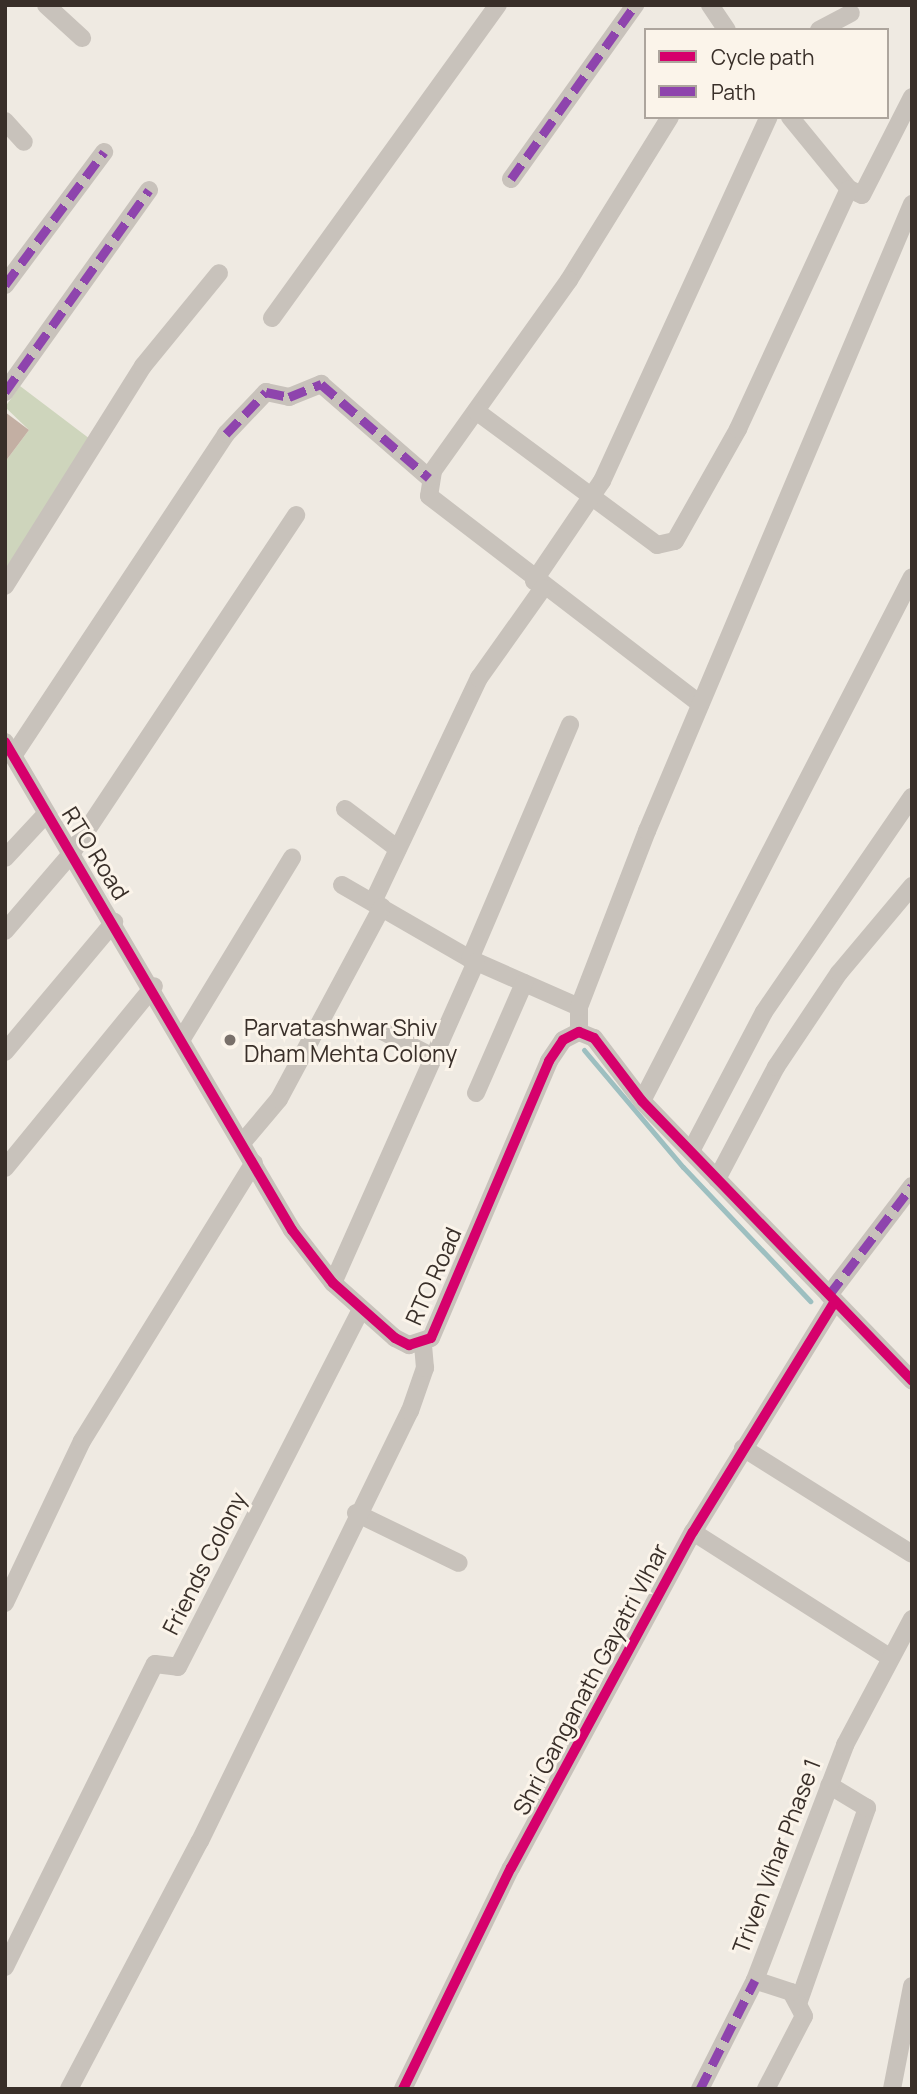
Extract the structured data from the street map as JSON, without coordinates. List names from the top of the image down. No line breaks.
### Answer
{"streets":{"street":["RTO Road","Friends Colony","Shri Ganganath Gayatri VIhar","Triven Vihar Phase 1"]},"crossings":[["RTO Road","Friends Colony"]],"places":["Parvatashwar Shiv Dham Mehta Colony"],"legend":["Cycle path","Path"]}
